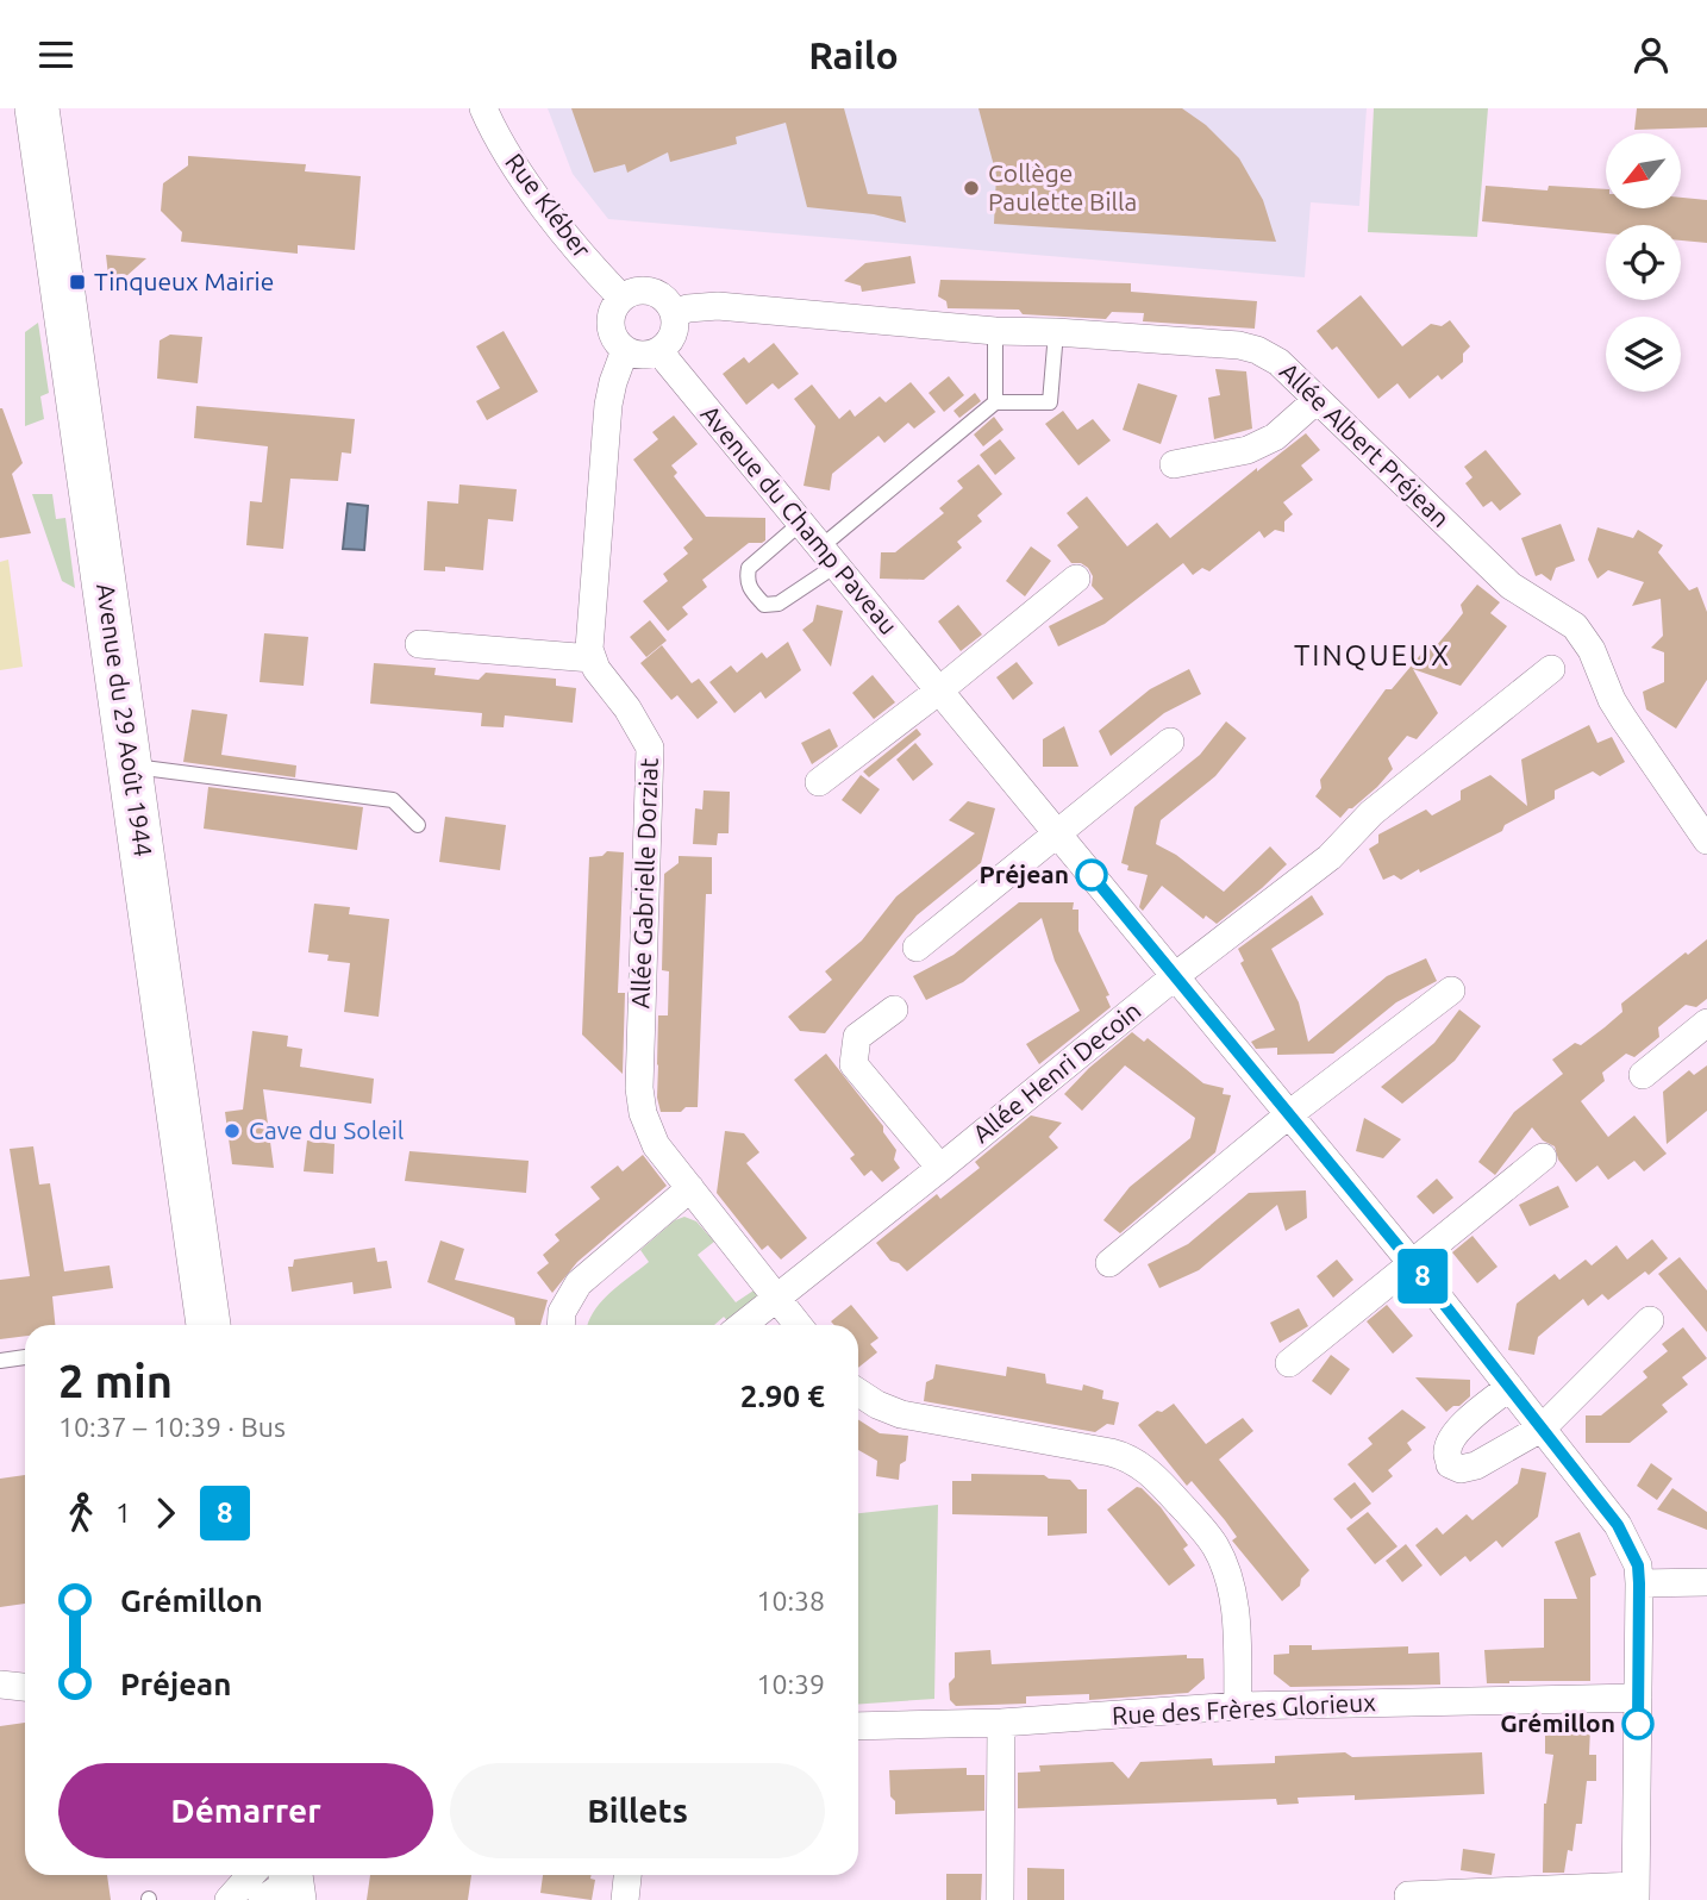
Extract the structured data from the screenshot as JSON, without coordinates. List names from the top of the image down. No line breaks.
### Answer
{"streets":{"main road":["Avenue du 29 Août 1944"],"street":["Rue Kléber","Allée Albert Préjean","Avenue du Champ Paveau","Allée Gabrielle Dorziat","Allée Henri Decoin","Rue des Frères Glorieux"]},"crossings":[["Rue Kléber","Allée Albert Préjean"],["Rue Kléber","Avenue du Champ Paveau"],["Allée Albert Préjean","Avenue du Champ Paveau"],["Avenue du Champ Paveau","Allée Henri Decoin"],["Avenue du Champ Paveau","Rue des Frères Glorieux"],["Allée Gabrielle Dorziat","Allée Henri Decoin"]],"districts":["TINQUEUX"],"places":{"other":["Collège Paulette Billa","Préjean","Cave du Soleil","Grémillon"],"transit":["Tinqueux Mairie"]},"lines":["bus line 8"],"north":"bottom left","page":{"header":"Railo","on_map":"8","heading":["2 min","10:37 – 10:39 · Bus","2.90 €"],"legs":["1","8"],"list":[{"name":"Grémillon","value":"10:38"},{"name":"Préjean","value":"10:39"}],"buttons":["Démarrer","Billets"]}}
